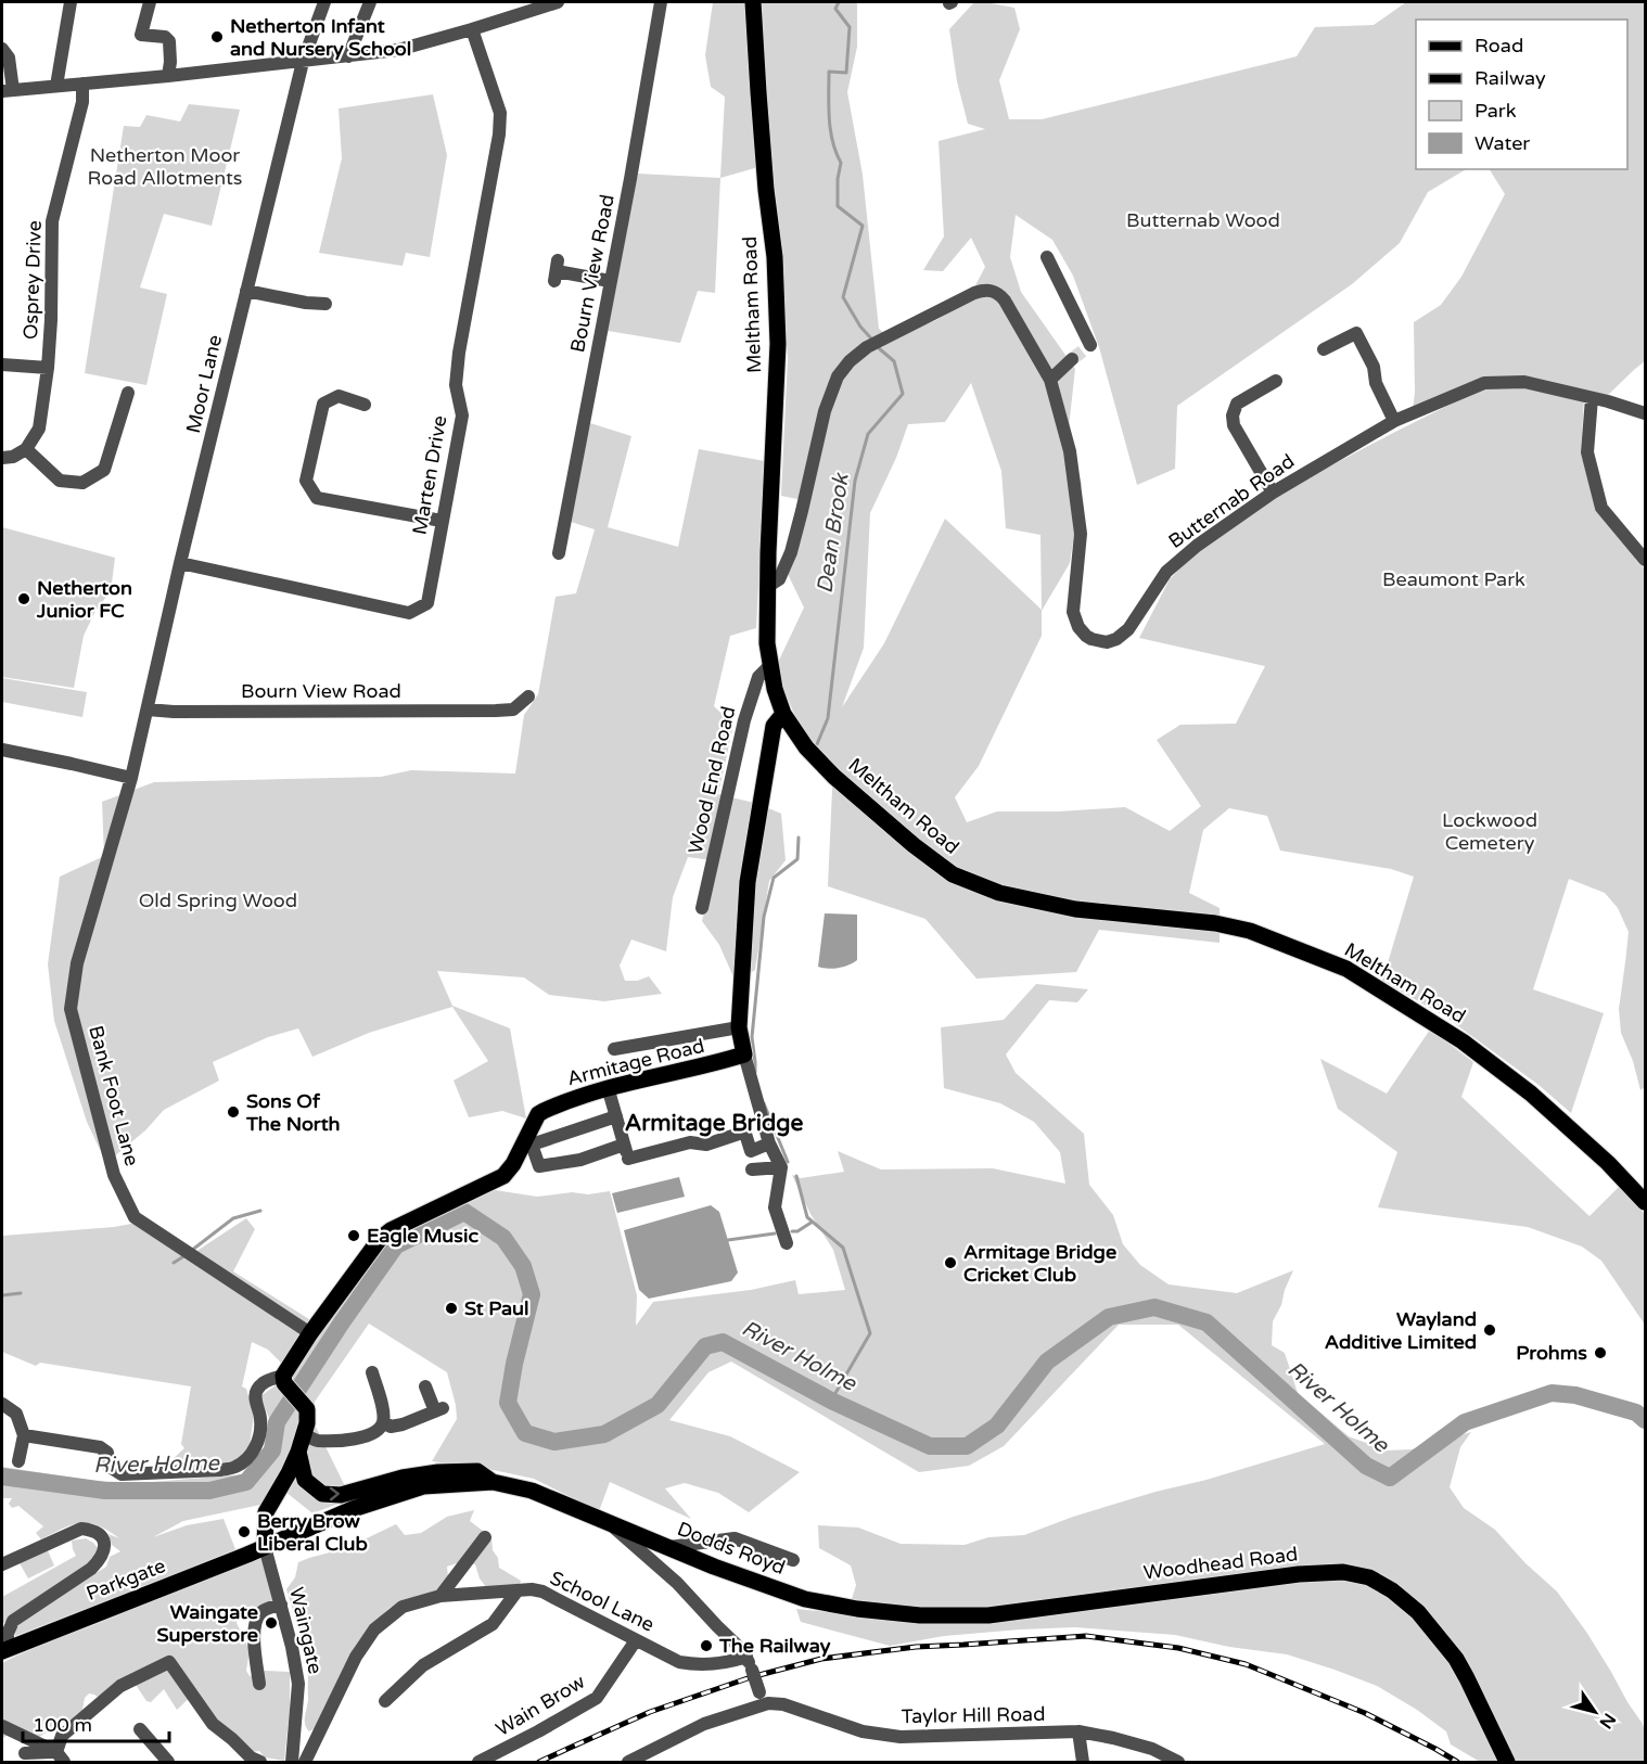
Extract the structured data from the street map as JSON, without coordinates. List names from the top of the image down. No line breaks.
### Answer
{"streets":{"main road":["Meltham Road","Armitage Road","Dodds Royd","Woodhead Road","Parkgate"],"street":["Bourn View Road","Osprey Drive","Moor Lane","Marten Drive","Butternab Road","Wood End Road","Bank Foot Lane","School Lane","Waingate","Wain Brow","Taylor Hill Road"]},"crossings":[["Bourn View Road","Moor Lane"],["Meltham Road","Butternab Road"],["Meltham Road","Wood End Road"],["Moor Lane","Marten Drive"],["Moor Lane","Bank Foot Lane"],["Armitage Road","Bank Foot Lane"],["Dodds Royd","Woodhead Road"],["Parkgate","Waingate"],["School Lane","Wain Brow"]],"districts":["Armitage Bridge"],"water":["Dean Brook","River Holme"],"parks":["Netherton Moor Road Allotments","Butternab Wood","Beaumont Park","Lockwood Cemetery","Old Spring Wood"],"places":["Netherton Infant and Nursery School","Netherton Junior FC","Sons Of The North","Eagle Music","Armitage Bridge Cricket Club","St Paul","Wayland Additive Limited","Prohms","Berry Brow Liberal Club","Waingate Superstore","The Railway"],"legend":["Road","Railway","Park","Water"],"scale_bar":"100 m","north":"bottom right"}
